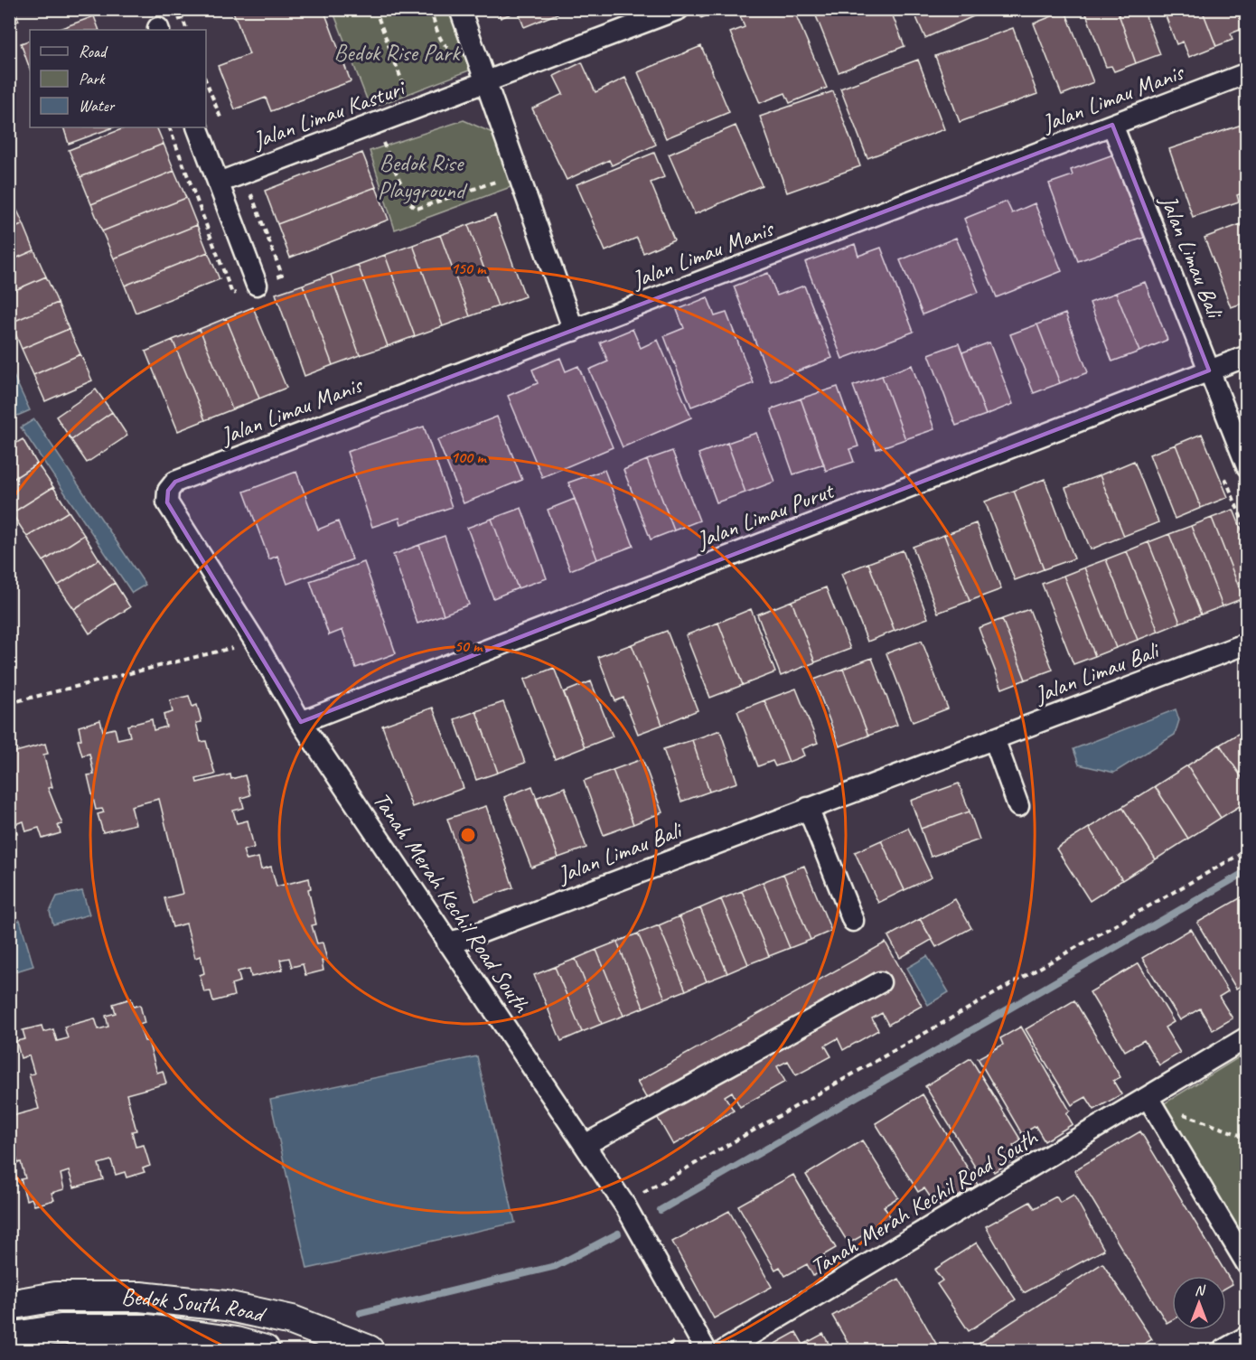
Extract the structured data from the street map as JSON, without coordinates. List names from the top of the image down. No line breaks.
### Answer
{"streets":{"main road":["Bedok South Road"],"street":["Jalan Limau Manis","Jalan Limau Kasturi","Jalan Limau Bali","Jalan Limau Purut","Tanah Merah Kechil Road South"]},"crossings":[["Jalan Limau Manis","Jalan Limau Bali"],["Jalan Limau Manis","Tanah Merah Kechil Road South"],["Jalan Limau Bali","Jalan Limau Purut"],["Jalan Limau Bali","Tanah Merah Kechil Road South"],["Jalan Limau Purut","Tanah Merah Kechil Road South"]],"parks":["Bedok Rise Park","Bedok Rise Playground"],"legend":["Road","Park","Water"],"north":"top","rings":["150 m","100 m","50 m"]}
